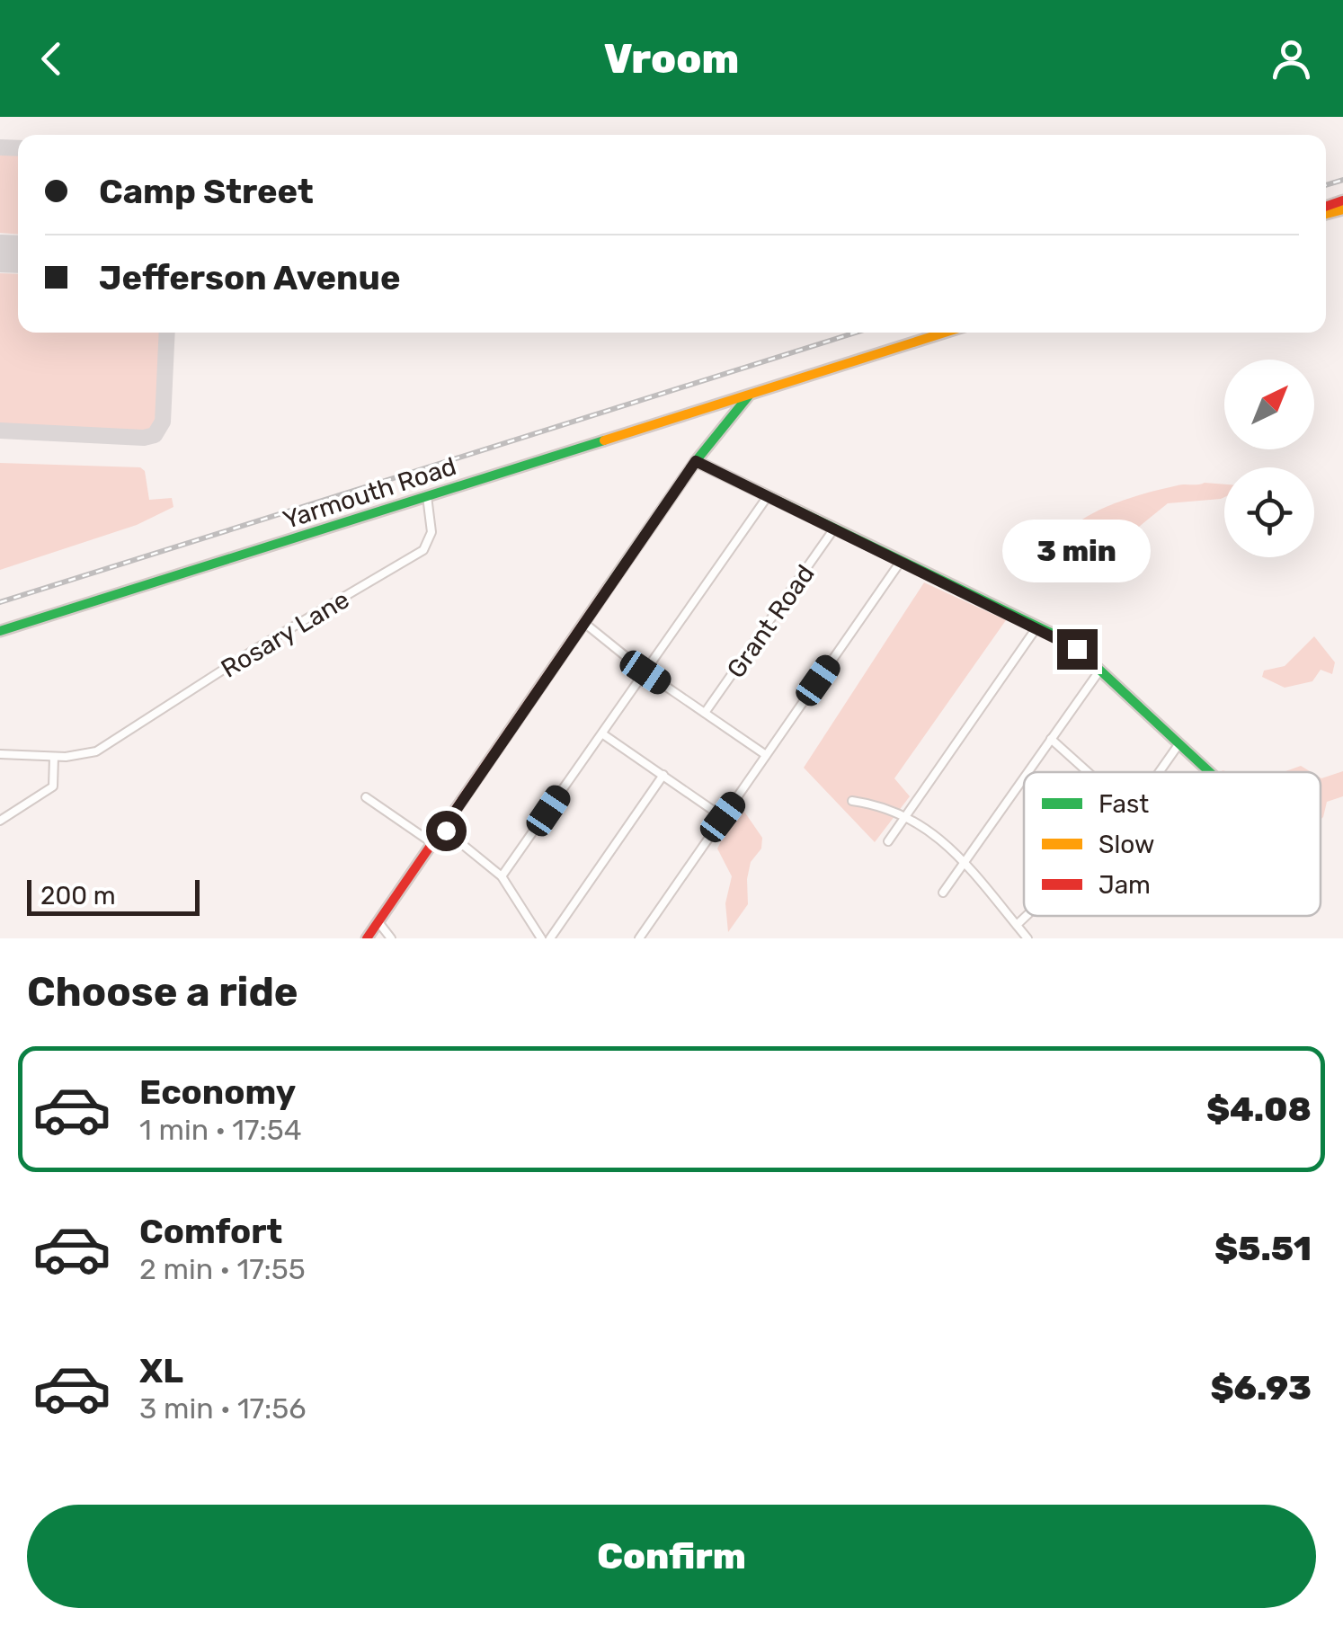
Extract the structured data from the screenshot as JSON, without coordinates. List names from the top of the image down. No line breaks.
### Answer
{"streets":{"main road":["Yarmouth Road"],"street":["Grant Road","Rosary Lane"]},"crossings":[["Yarmouth Road","Rosary Lane"]],"legend":["Fast","Slow","Jam"],"scale_bar":"200 m","north":"top right","page":{"header":"Vroom","banner":["Camp Street","Jefferson Avenue"],"bubble":"3 min","scale":"200 m","heading":"Choose a ride","list":[{"name":"Economy","note":"1 min · 17:54","value":"$4.08"},{"name":"Comfort","note":"2 min · 17:55","value":"$5.51"},{"name":"XL","note":"3 min · 17:56","value":"$6.93"}],"buttons":"Confirm"}}
